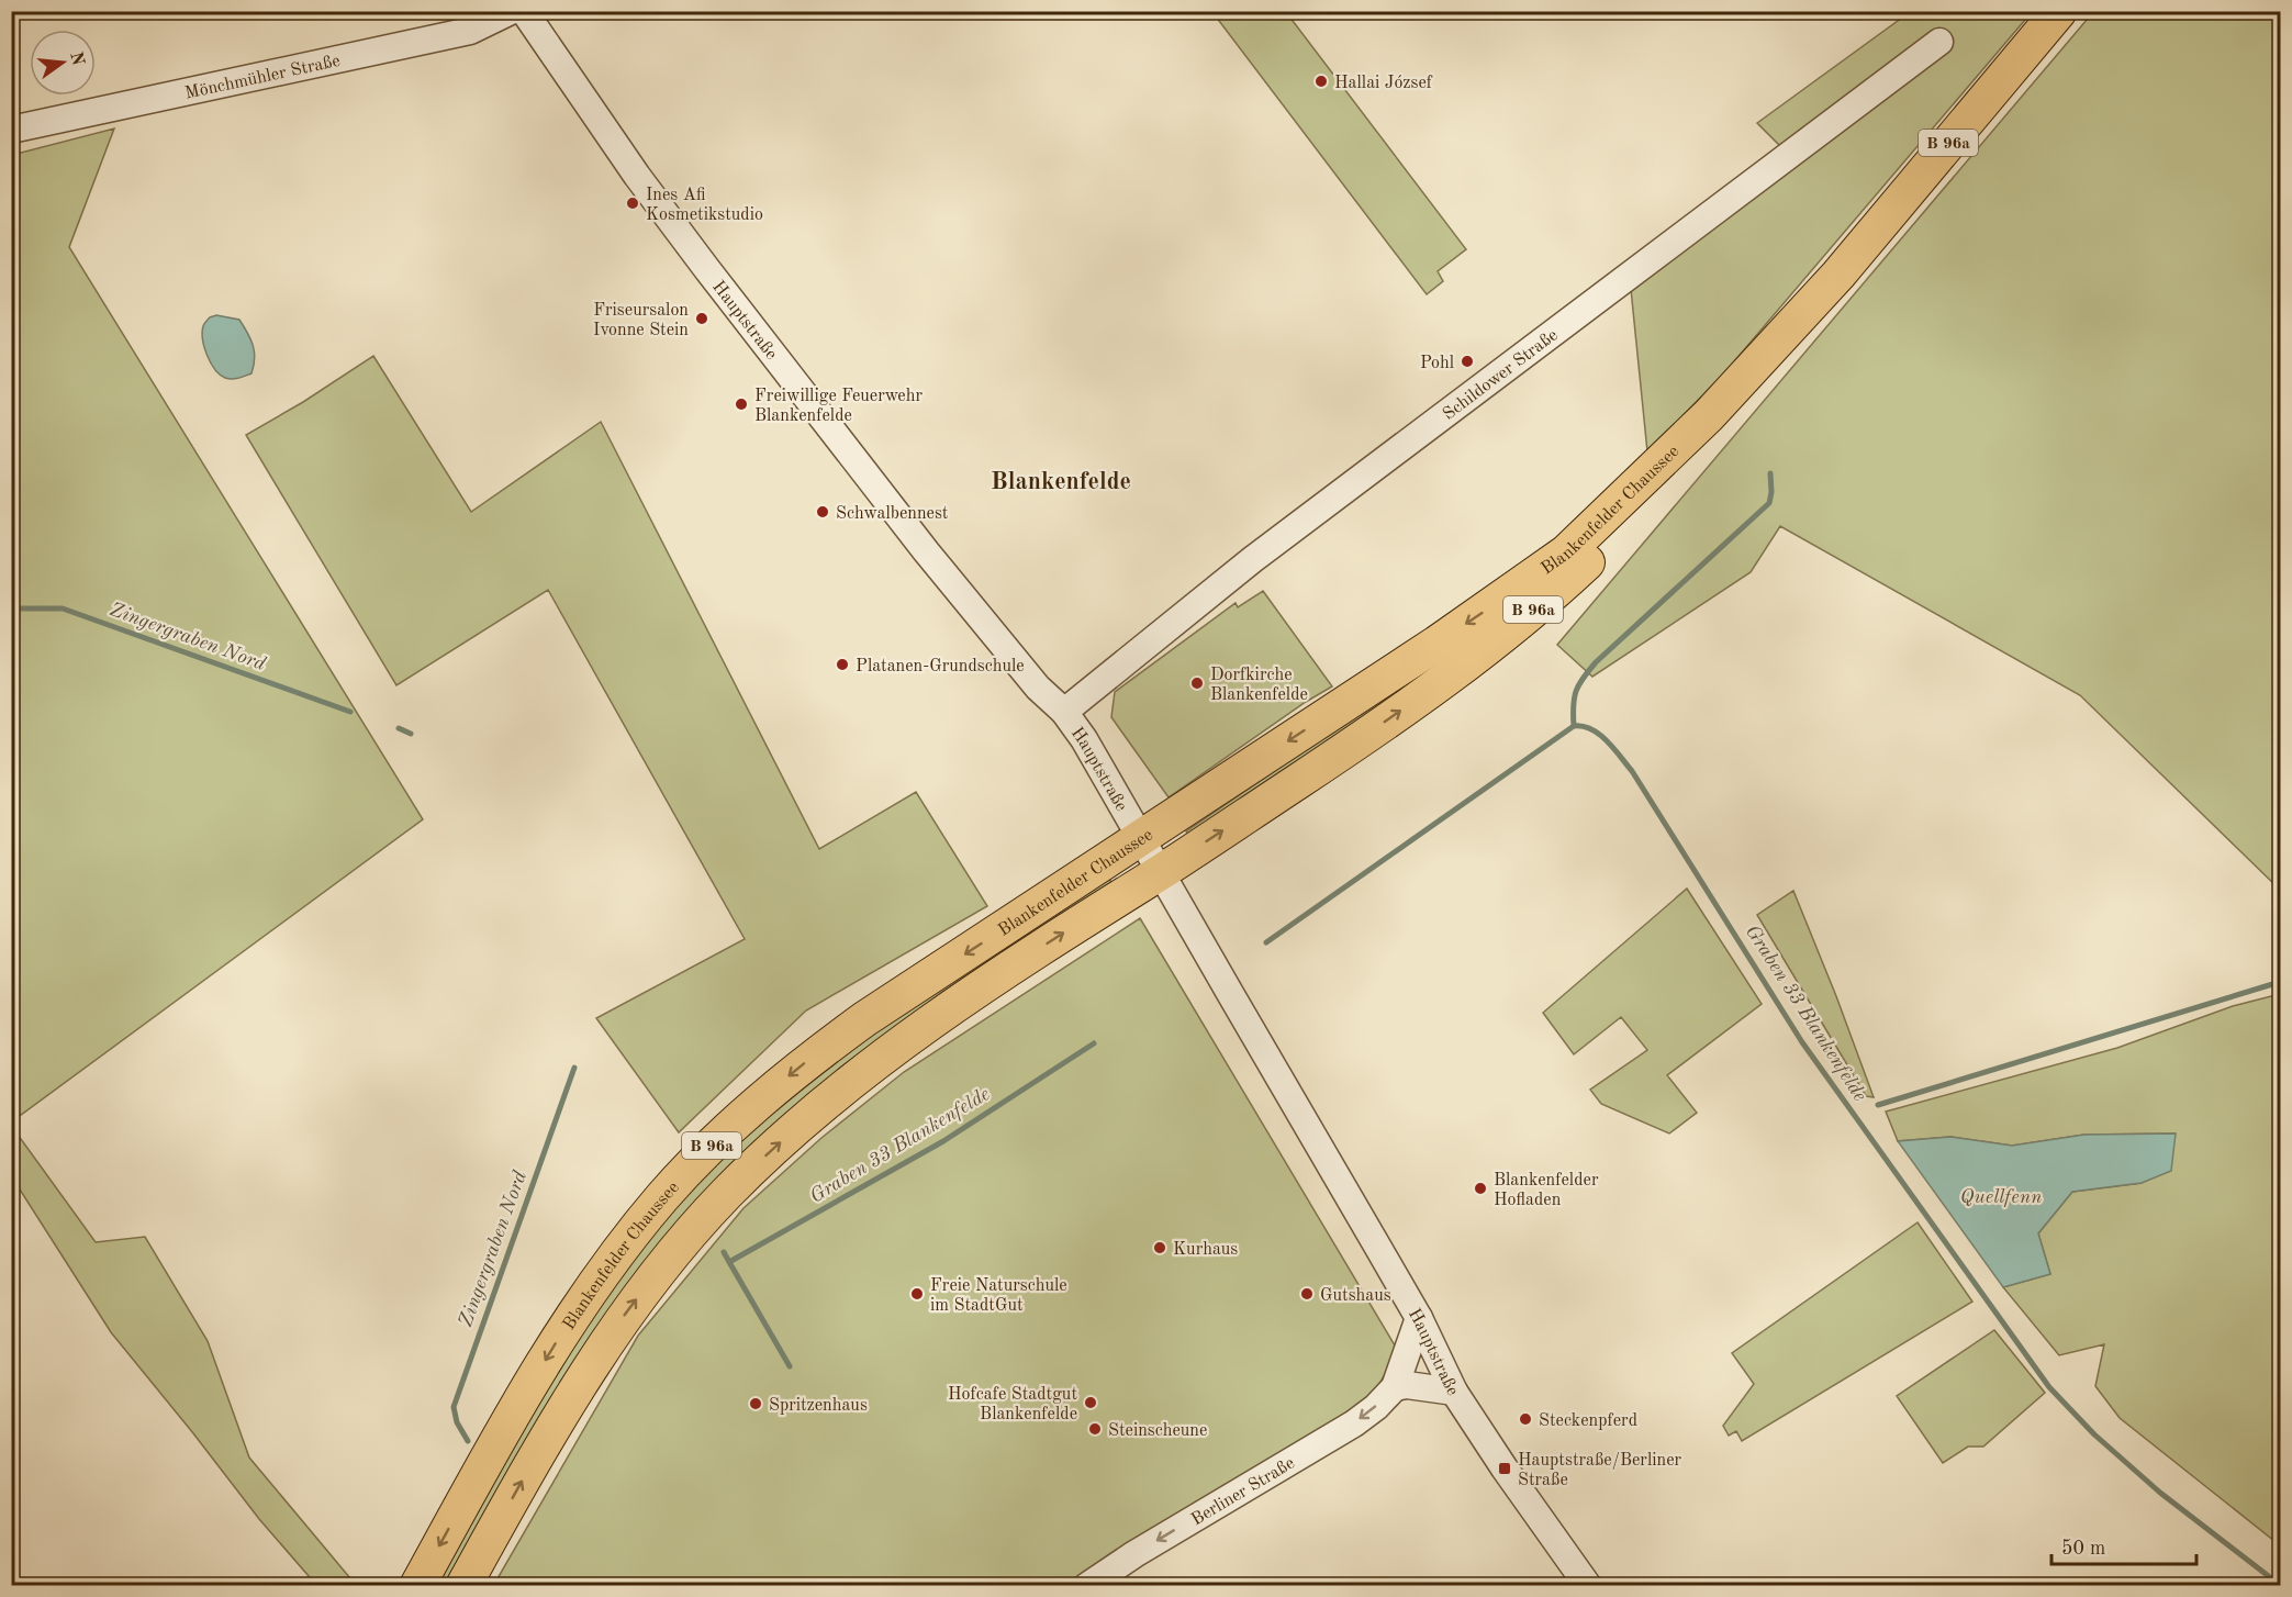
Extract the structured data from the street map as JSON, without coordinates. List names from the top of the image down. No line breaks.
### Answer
{"streets":{"main road":["B 96a","Blankenfelder Chaussee"],"street":["Mönchmühler Straße","Hauptstraße","Schildower Straße","Berliner Straße"]},"crossings":[["Hauptstraße","Schildower Straße"],["Hauptstraße","Blankenfelder Chaussee"],["Hauptstraße","Berliner Straße"]],"one_way":["Berliner Straße"],"districts":["Blankenfelde"],"water":["Zingergraben Nord","Graben 33 Blankenfelde","Quellfenn"],"places":{"other":["Hallai József","Ines Afi Kosmetikstudio","Friseursalon Ivonne Stein","Pohl","Freiwillige Feuerwehr Blankenfelde","Schwalbennest","Platanen-Grundschule","Dorfkirche Blankenfelde","Blankenfelder Hofladen","Kurhaus","Freie Naturschule im StadtGut","Gutshaus","Hofcafe Stadtgut Blankenfelde","Spritzenhaus","Steckenpferd","Steinscheune"],"transit":["Hauptstraße/Berliner Straße"]},"scale_bar":"50 m","north":"right"}
